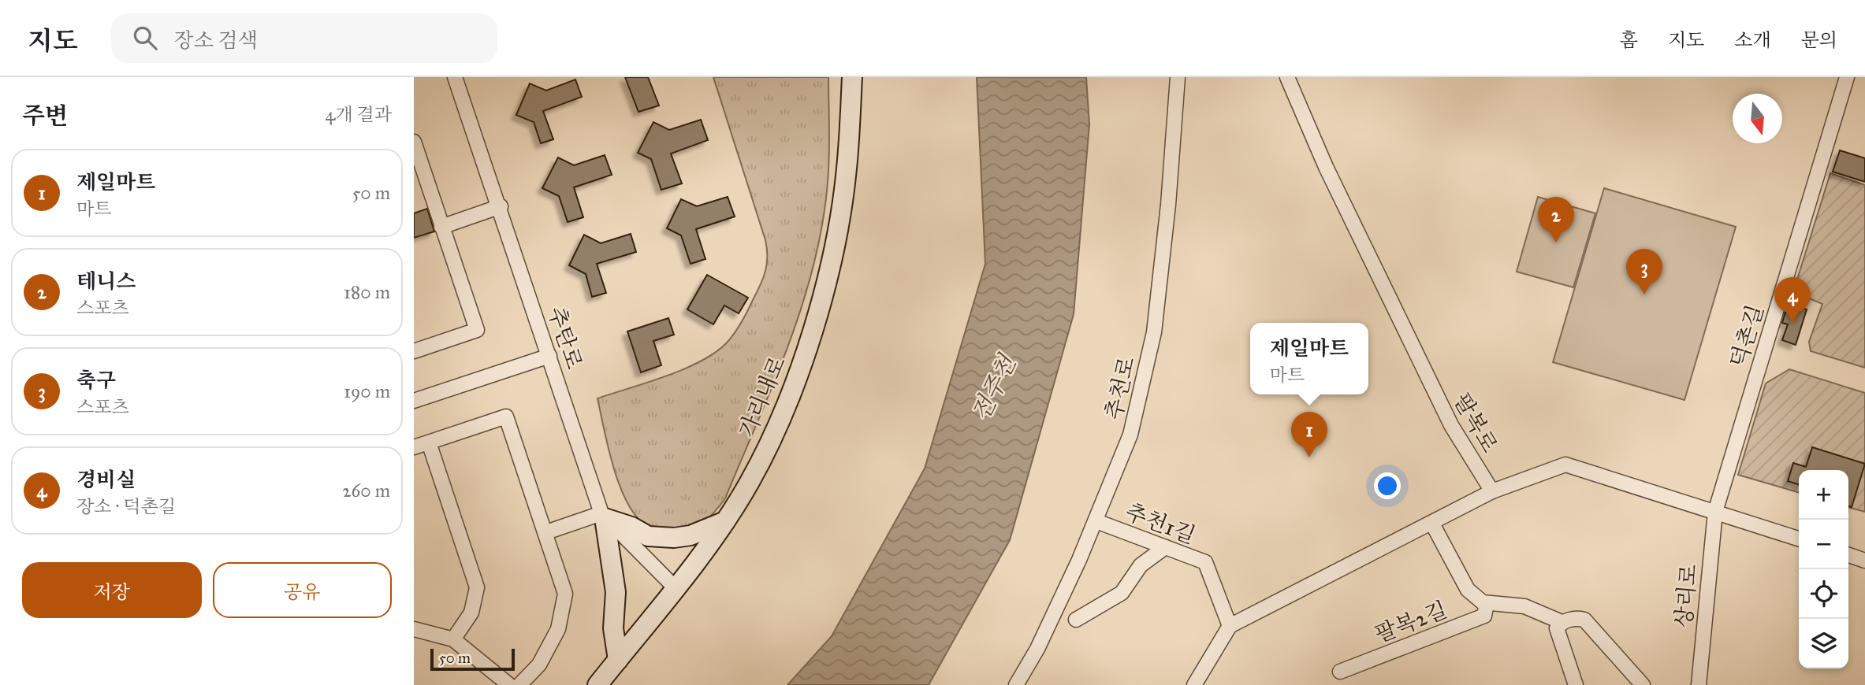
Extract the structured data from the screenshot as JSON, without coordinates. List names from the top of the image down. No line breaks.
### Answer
{"streets":{"street":["덕촌길","추탄로","추천로","가리내로","팔복로","추천1길","상리로","팔복2길"]},"crossings":[["덕촌길","상리로"],["추탄로","가리내로"],["추천로","추천1길"]],"water":["전주천"],"scale_bar":"50 m","north":"bottom","page":{"header":"지도","search":"장소 검색","nav":["홈","지도","소개","문의"],"heading":["주변","4개 결과"],"list":[{"mark":"1","name":"제일마트","note":"마트","value":"50 m"},{"mark":"2","name":"테니스","note":"스포츠","value":"180 m"},{"mark":"3","name":"축구","note":"스포츠","value":"190 m"},{"mark":"4","name":"경비실","note":"장소 · 덕촌길","value":"260 m"}],"pins":["2","3","4","1"],"popup":["제일마트","마트"],"map_buttons":["+","−"],"buttons":["저장","공유"],"scale":"50 m"}}
